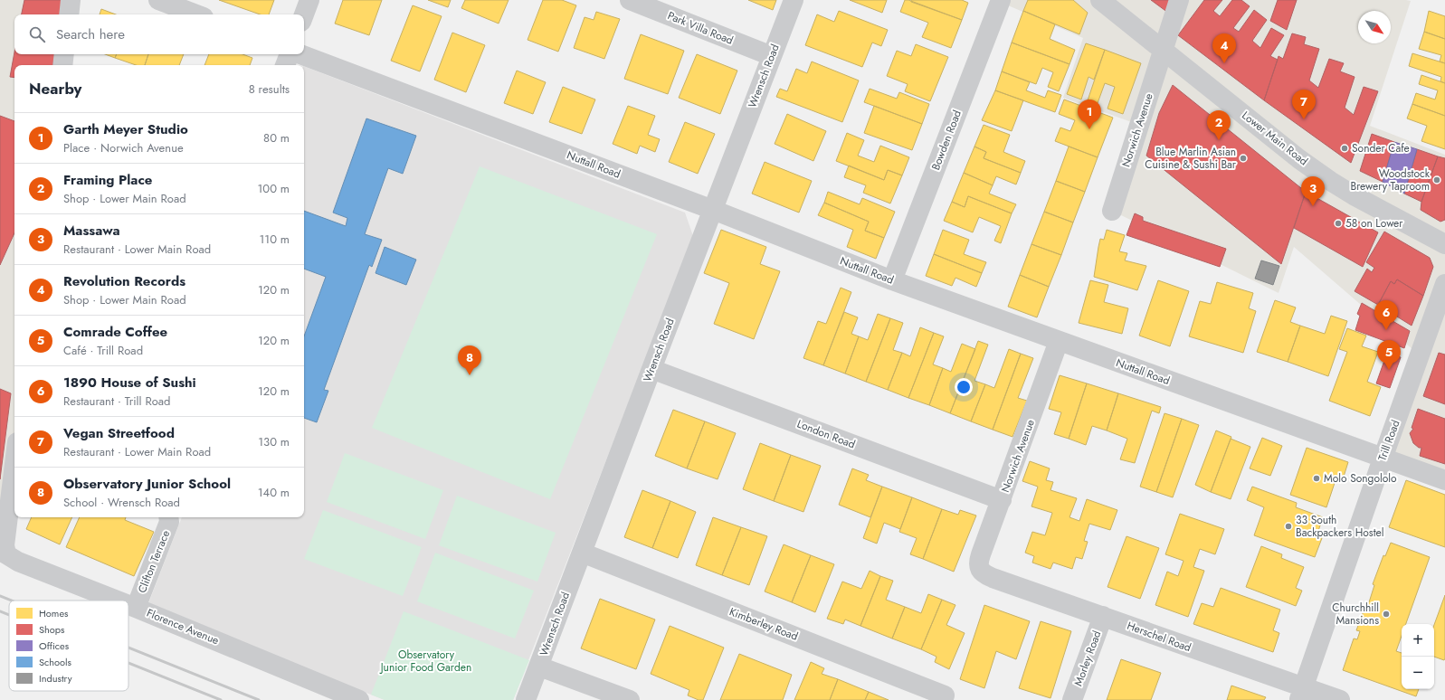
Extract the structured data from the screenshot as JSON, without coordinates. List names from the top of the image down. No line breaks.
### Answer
{"streets":{"street":["Park Villa Road","Wrensch Road","Norwich Avenue","Lower Main Road","Bowden Road","Nuttall Road","London Road","Trill Road","Clifton Terrace","Kimberley Road","Florence Avenue","Herschel Road","Morley Road"]},"crossings":[["Park Villa Road","Wrensch Road"],["Wrensch Road","Nuttall Road"],["Wrensch Road","London Road"],["Wrensch Road","Kimberley Road"],["Norwich Avenue","Lower Main Road"],["Norwich Avenue","Nuttall Road"],["Norwich Avenue","London Road"],["Norwich Avenue","Herschel Road"],["Bowden Road","Nuttall Road"],["Nuttall Road","Trill Road"],["Trill Road","Herschel Road"],["Clifton Terrace","Florence Avenue"],["Herschel Road","Morley Road"]],"parks":["Observatory Junior Food Garden"],"places":["Sonder Cafe","Blue Marlin Asian Cuisine & Sushi Bar","Woodstock Brewery Taproom","58 on Lower","Molo Songololo","33 South Backpackers Hostel","Churchhill Mansions"],"legend":["Homes","Shops","Offices","Schools","Industry"],"north":"bottom right","page":{"search":"Search here","pins":["4","7","1","2","3","6","5","8"],"heading":["Nearby","8 results"],"list":[{"mark":"1","name":"Garth Meyer Studio","note":"Place · Norwich Avenue","value":"80 m"},{"mark":"2","name":"Framing Place","note":"Shop · Lower Main Road","value":"100 m"},{"mark":"3","name":"Massawa","note":"Restaurant · Lower Main Road","value":"110 m"},{"mark":"4","name":"Revolution Records","note":"Shop · Lower Main Road","value":"120 m"},{"mark":"5","name":"Comrade Coffee","note":"Café · Trill Road","value":"120 m"},{"mark":"6","name":"1890 House of Sushi","note":"Restaurant · Trill Road","value":"120 m"},{"mark":"7","name":"Vegan Streetfood","note":"Restaurant · Lower Main Road","value":"130 m"},{"mark":"8","name":"Observatory Junior School","note":"School · Wrensch Road","value":"140 m"}],"map_buttons":["+","−"]}}
